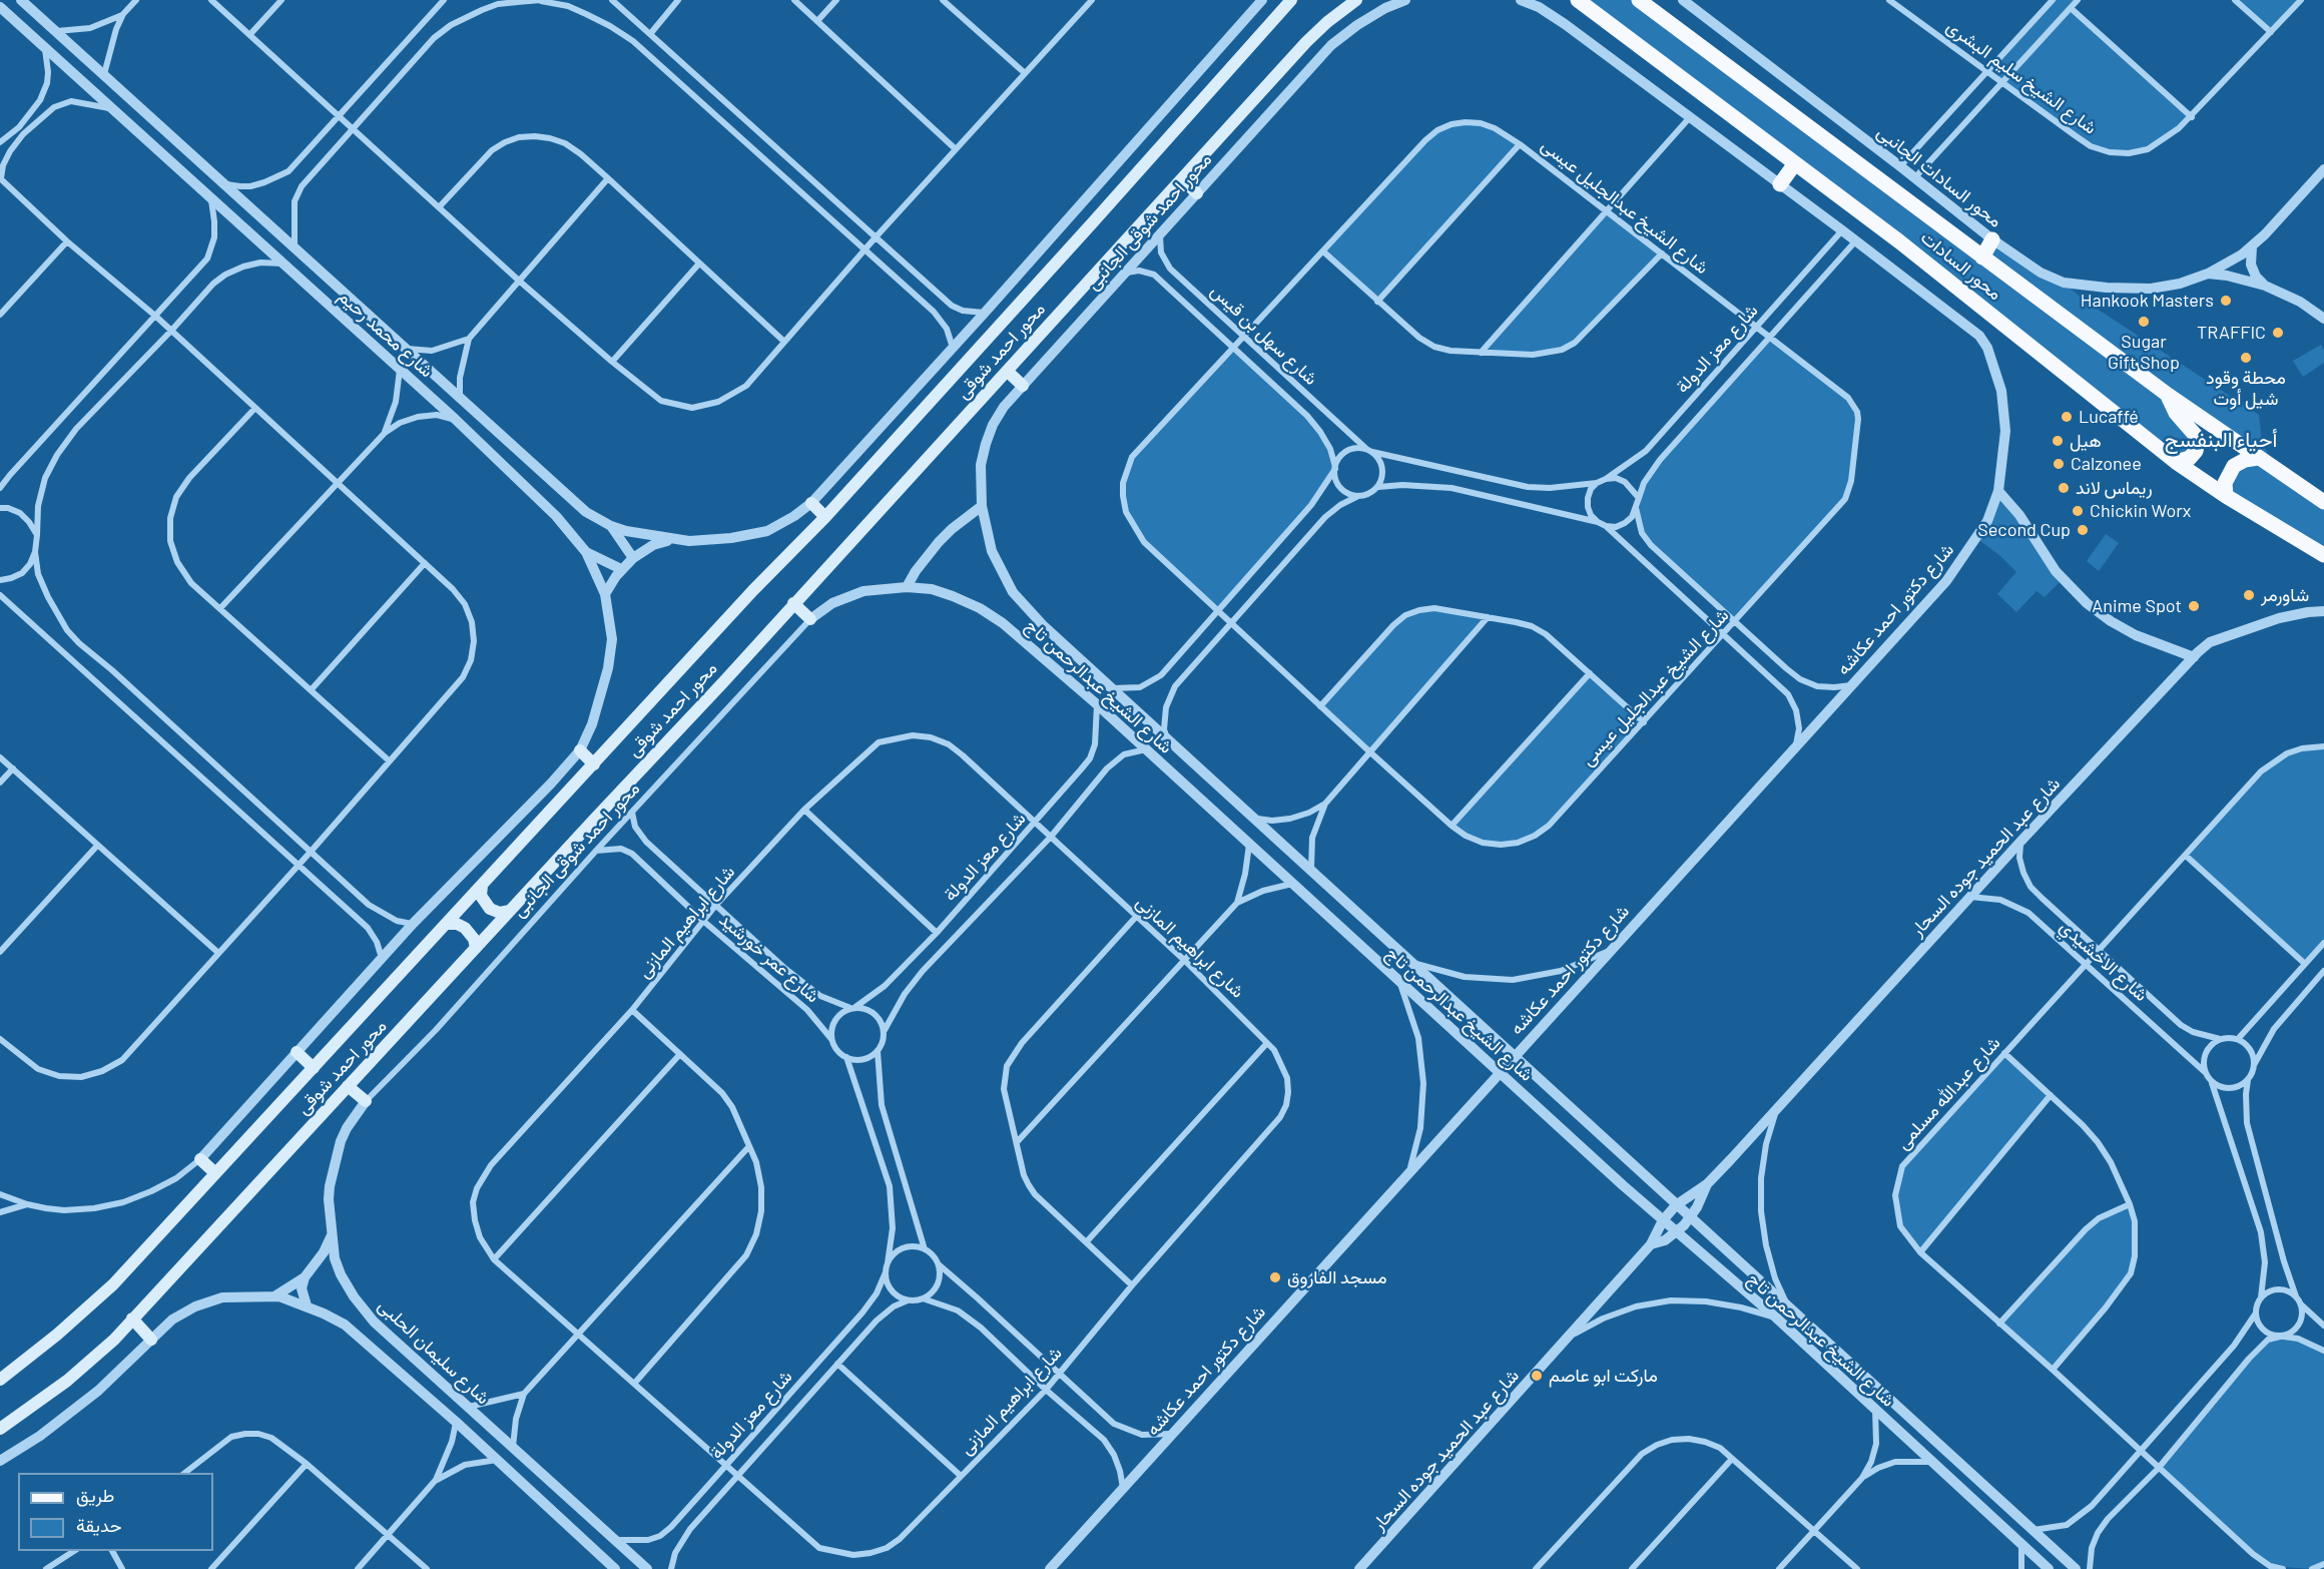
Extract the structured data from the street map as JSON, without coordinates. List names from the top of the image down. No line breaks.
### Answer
{"streets":{"main road":["محور السادات","محور احمد شوقى"],"street":["شارع الشيخ سليم البشرى","محور السادات الجانبى","شارع الشيخ عبدالجليل عيسى","محور احمد شوقى الجانبى","شارع محمد رحيم","شارع سهل بن قيس","شارع معز الدولة","شارع دكتور احمد عكاشه","شارع الشيخ عبدالرحمن تاج","شارع عبد الحميد جوده السحار","شارع ابراهيم المازنى","شارع عمر خورشيد","شارع الاخشيدي","شارع عبدالله مسلمى","شارع سليمان الحلبى"]},"crossings":[["شارع الشيخ عبدالجليل عيسى","شارع سهل بن قيس"],["شارع الشيخ عبدالجليل عيسى","شارع معز الدولة"],["محور احمد شوقى الجانبى","شارع سهل بن قيس"],["محور احمد شوقى الجانبى","شارع الشيخ عبدالرحمن تاج"],["محور احمد شوقى الجانبى","شارع عمر خورشيد"],["محور احمد شوقى الجانبى","شارع سليمان الحلبى"],["شارع معز الدولة","شارع دكتور احمد عكاشه"],["شارع معز الدولة","شارع الشيخ عبدالرحمن تاج"],["شارع معز الدولة","شارع ابراهيم المازنى"],["شارع معز الدولة","شارع عمر خورشيد"],["شارع معز الدولة","شارع سليمان الحلبى"],["شارع دكتور احمد عكاشه","شارع الشيخ عبدالرحمن تاج"],["شارع الشيخ عبدالرحمن تاج","شارع عبد الحميد جوده السحار"],["شارع عبد الحميد جوده السحار","شارع الاخشيدي"],["شارع ابراهيم المازنى","شارع عمر خورشيد"],["شارع الاخشيدي","شارع عبدالله مسلمى"]],"districts":["أحياء البنفسج"],"places":["Hankook Masters","Sugar Gift Shop","TRAFFIC","محطة وقود شيل أوت","Lucaffé","هيل","Calzonee","ريماس لاند","Chickin Worx","Second Cup","شاورمر","Anime Spot","مسجد الفاروق","ماركت ابو عاصم"],"legend":["طريق","حديقة"]}
